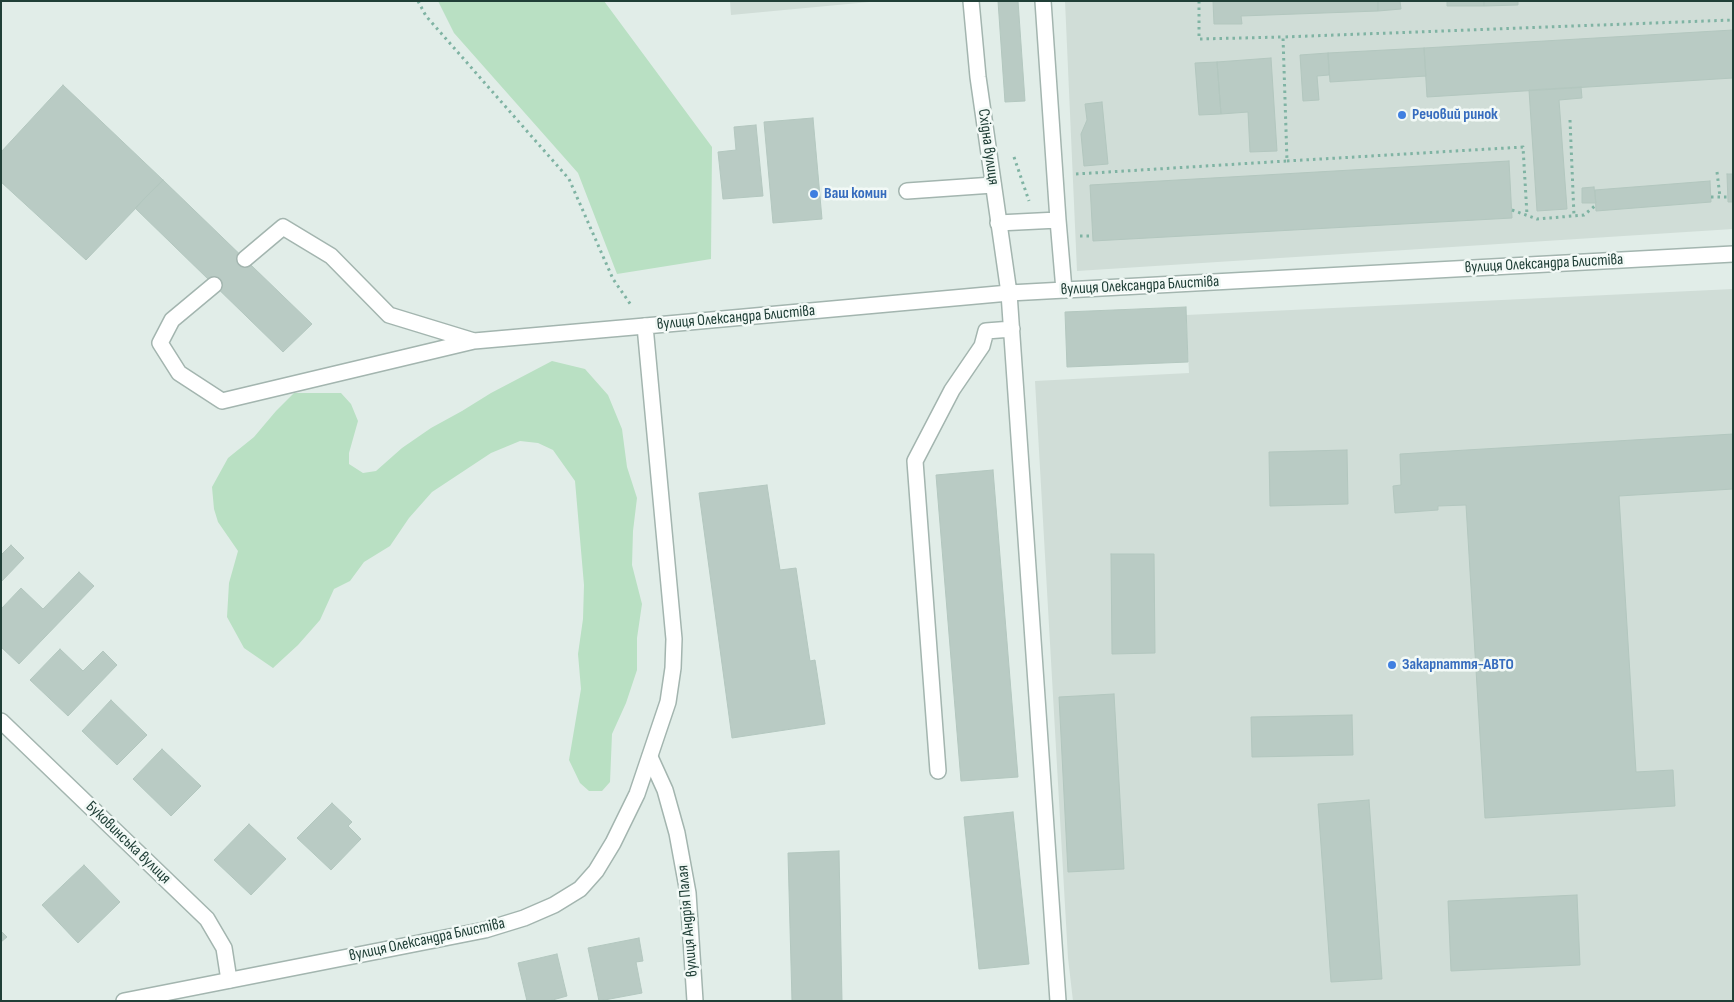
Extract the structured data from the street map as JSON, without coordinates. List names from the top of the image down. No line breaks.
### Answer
{"streets":{"street":["Східна вулиця","вулиця Олександра Блистіва","Буковинська вулиця","вулиця Андрія Палая"]},"crossings":[["Східна вулиця","вулиця Олександра Блистіва"],["вулиця Олександра Блистіва","Буковинська вулиця"],["вулиця Олександра Блистіва","вулиця Андрія Палая"]],"places":["Речовий ринок","Ваш комин","Закарпаття-АВТО"]}
